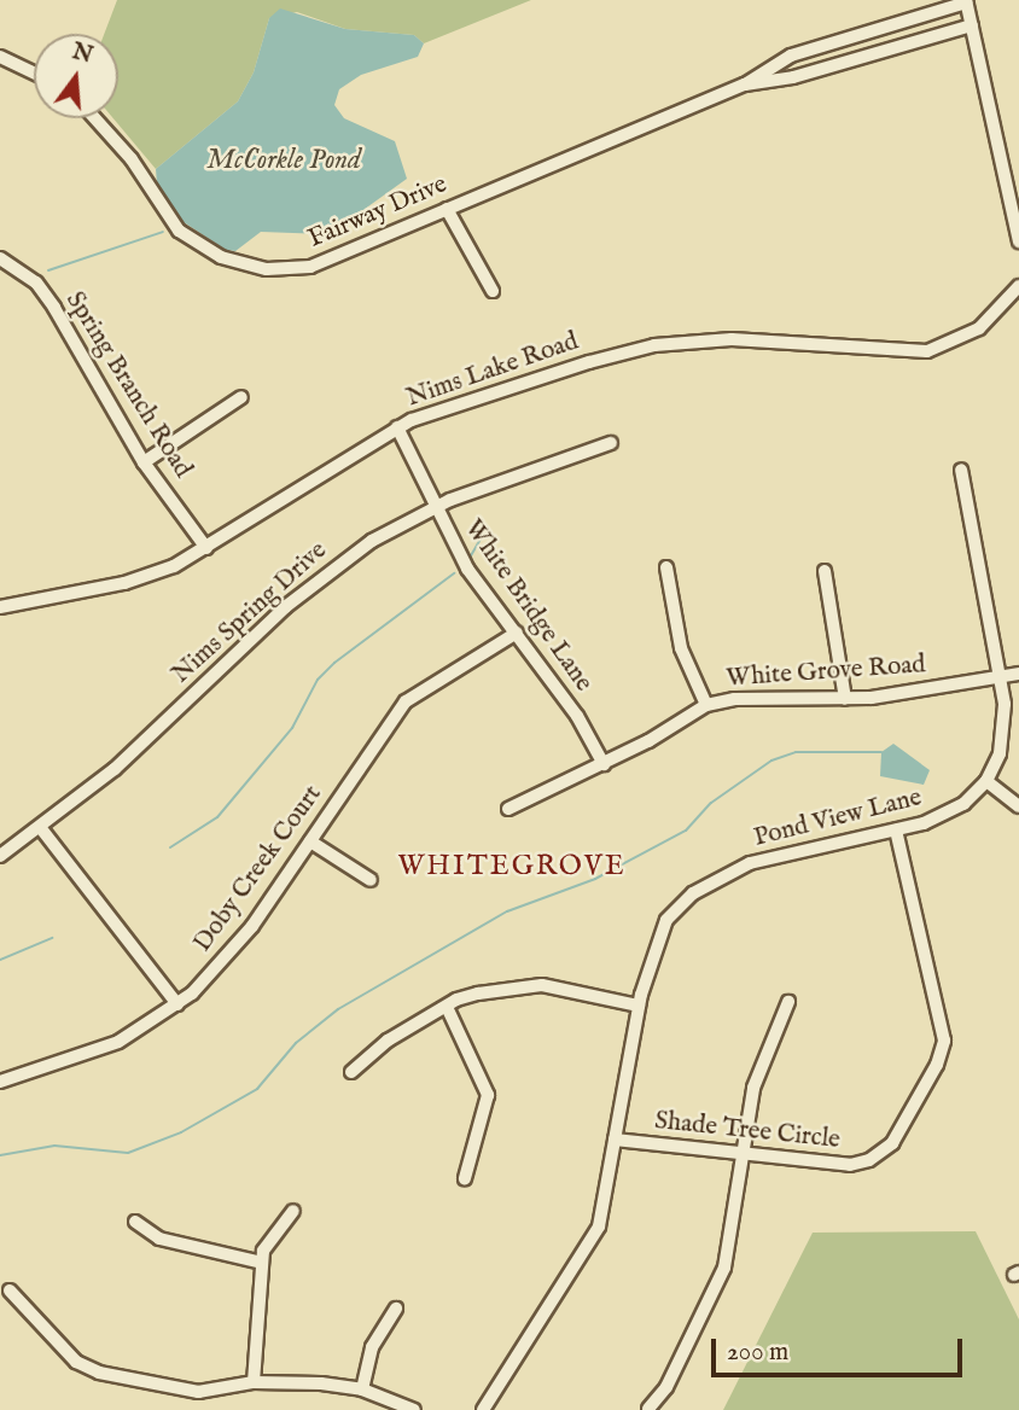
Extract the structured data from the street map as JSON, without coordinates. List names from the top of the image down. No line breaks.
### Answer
{"streets":{"street":["Fairway Drive","Nims Lake Road","Spring Branch Road","White Bridge Lane","Nims Spring Drive","White Grove Road","Pond View Lane","Doby Creek Court","Shade Tree Circle"]},"crossings":[["Nims Lake Road","Spring Branch Road"],["Nims Lake Road","White Bridge Lane"],["White Bridge Lane","Nims Spring Drive"],["White Bridge Lane","White Grove Road"],["White Bridge Lane","Doby Creek Court"],["Pond View Lane","Shade Tree Circle"]],"districts":["WHITEGROVE"],"water":["McCorkle Pond"],"scale_bar":"200 m","north":"top"}
